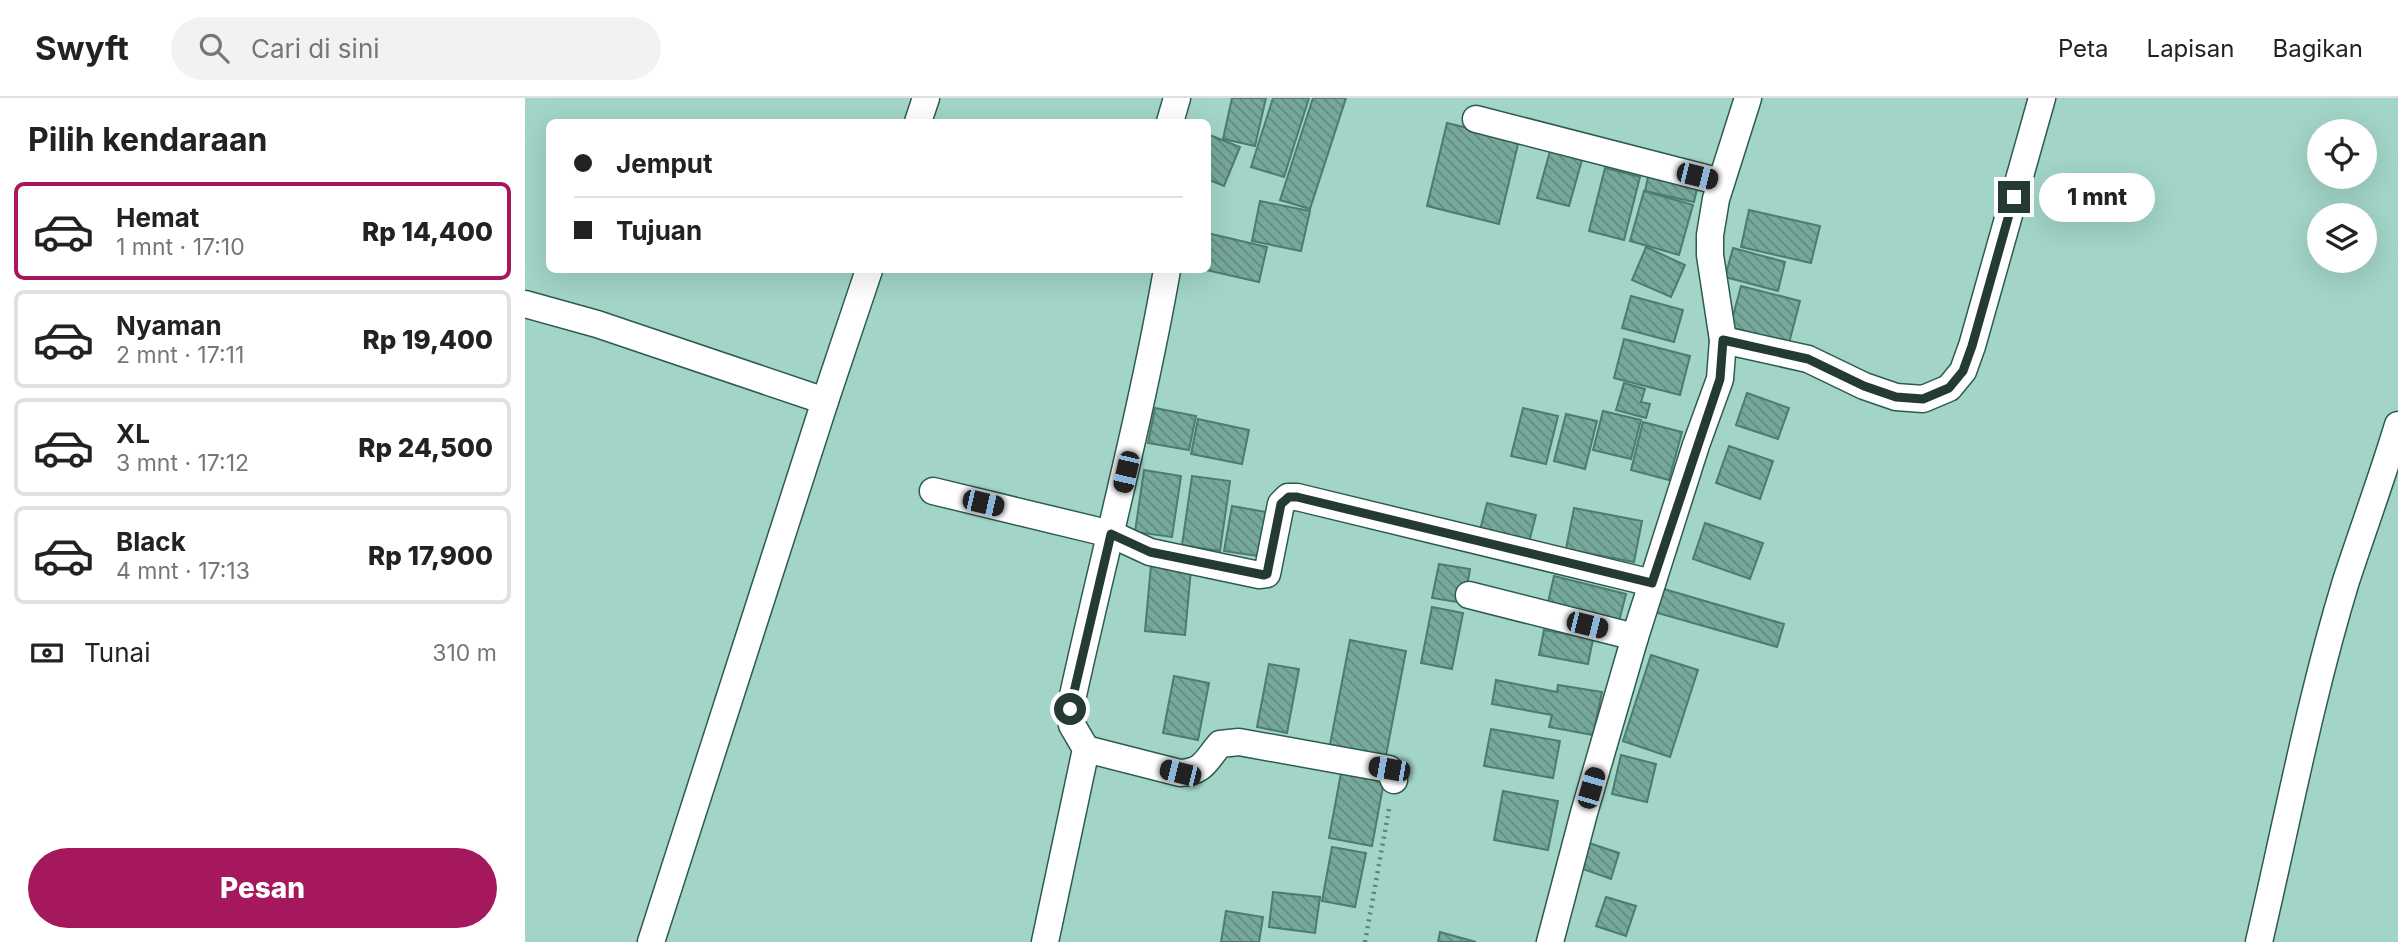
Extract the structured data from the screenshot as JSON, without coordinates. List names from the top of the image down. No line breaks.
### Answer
{"page":{"header":"Swyft","search":"Cari di sini","nav":["Peta","Lapisan","Bagikan"],"heading":"Pilih kendaraan","banner":["Jemput","Tujuan"],"bubble":"1 mnt","list":[{"name":"Hemat","note":"1 mnt · 17:10","value":"Rp 14,400"},{"name":"Nyaman","note":"2 mnt · 17:11","value":"Rp 19,400"},{"name":"XL","note":"3 mnt · 17:12","value":"Rp 24,500"},{"name":"Black","note":"4 mnt · 17:13","value":"Rp 17,900"}],"pay":["Tunai","310 m"],"buttons":"Pesan"}}
